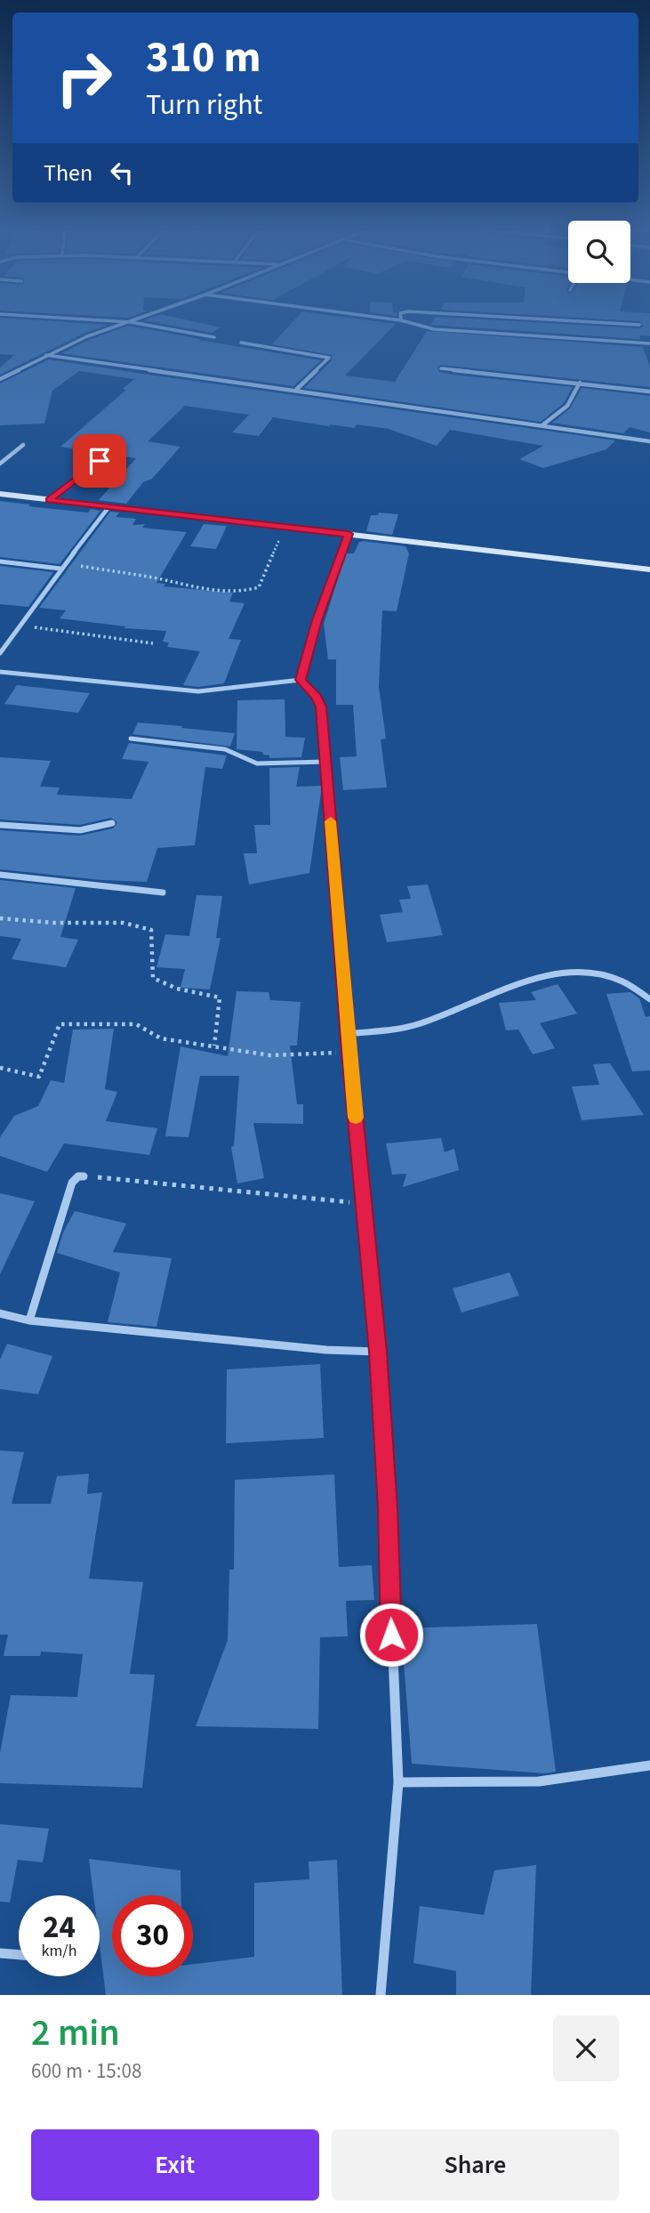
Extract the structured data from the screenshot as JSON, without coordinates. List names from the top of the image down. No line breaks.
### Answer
{"page":{"turn":["310 m","Turn right"],"then":"Then","speed":"24 km/h","limit":"30","heading":["2 min","600 m · 15:08"],"buttons":["Exit","Share"]}}
